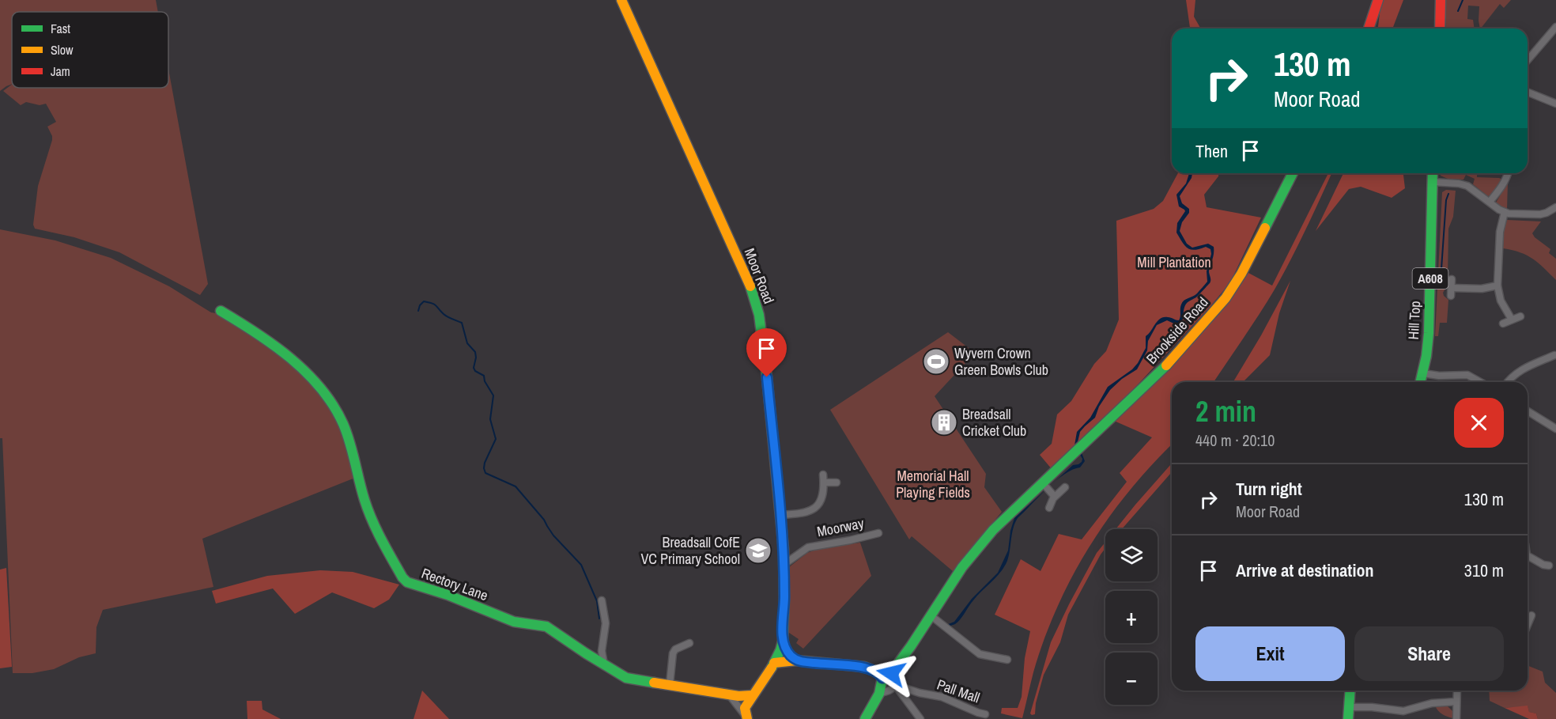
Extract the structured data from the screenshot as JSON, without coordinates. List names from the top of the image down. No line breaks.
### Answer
{"streets":{"street":["Moor Road","A608","Hill Top","Brookside Road","Moorway","Rectory Lane","Pall Mall"]},"crossings":[["Moor Road","Moorway"],["Moor Road","Rectory Lane"]],"parks":["Mill Plantation","Memorial Hall Playing Fields"],"places":{"sports":["Wyvern Crown Green Bowls Club"],"building":["Breadsall Cricket Club"],"school or university":["Breadsall CofE VC Primary School"]},"legend":["Fast","Slow","Jam"],"page":{"turn":["130 m","Moor Road"],"then":"Then","heading":["2 min","440 m · 20:10"],"list":[{"name":"Turn right","note":"Moor Road","value":"130 m"},{"name":"Arrive at destination","value":"310 m"}],"map_buttons":["+","−"],"buttons":["Exit","Share"]}}
